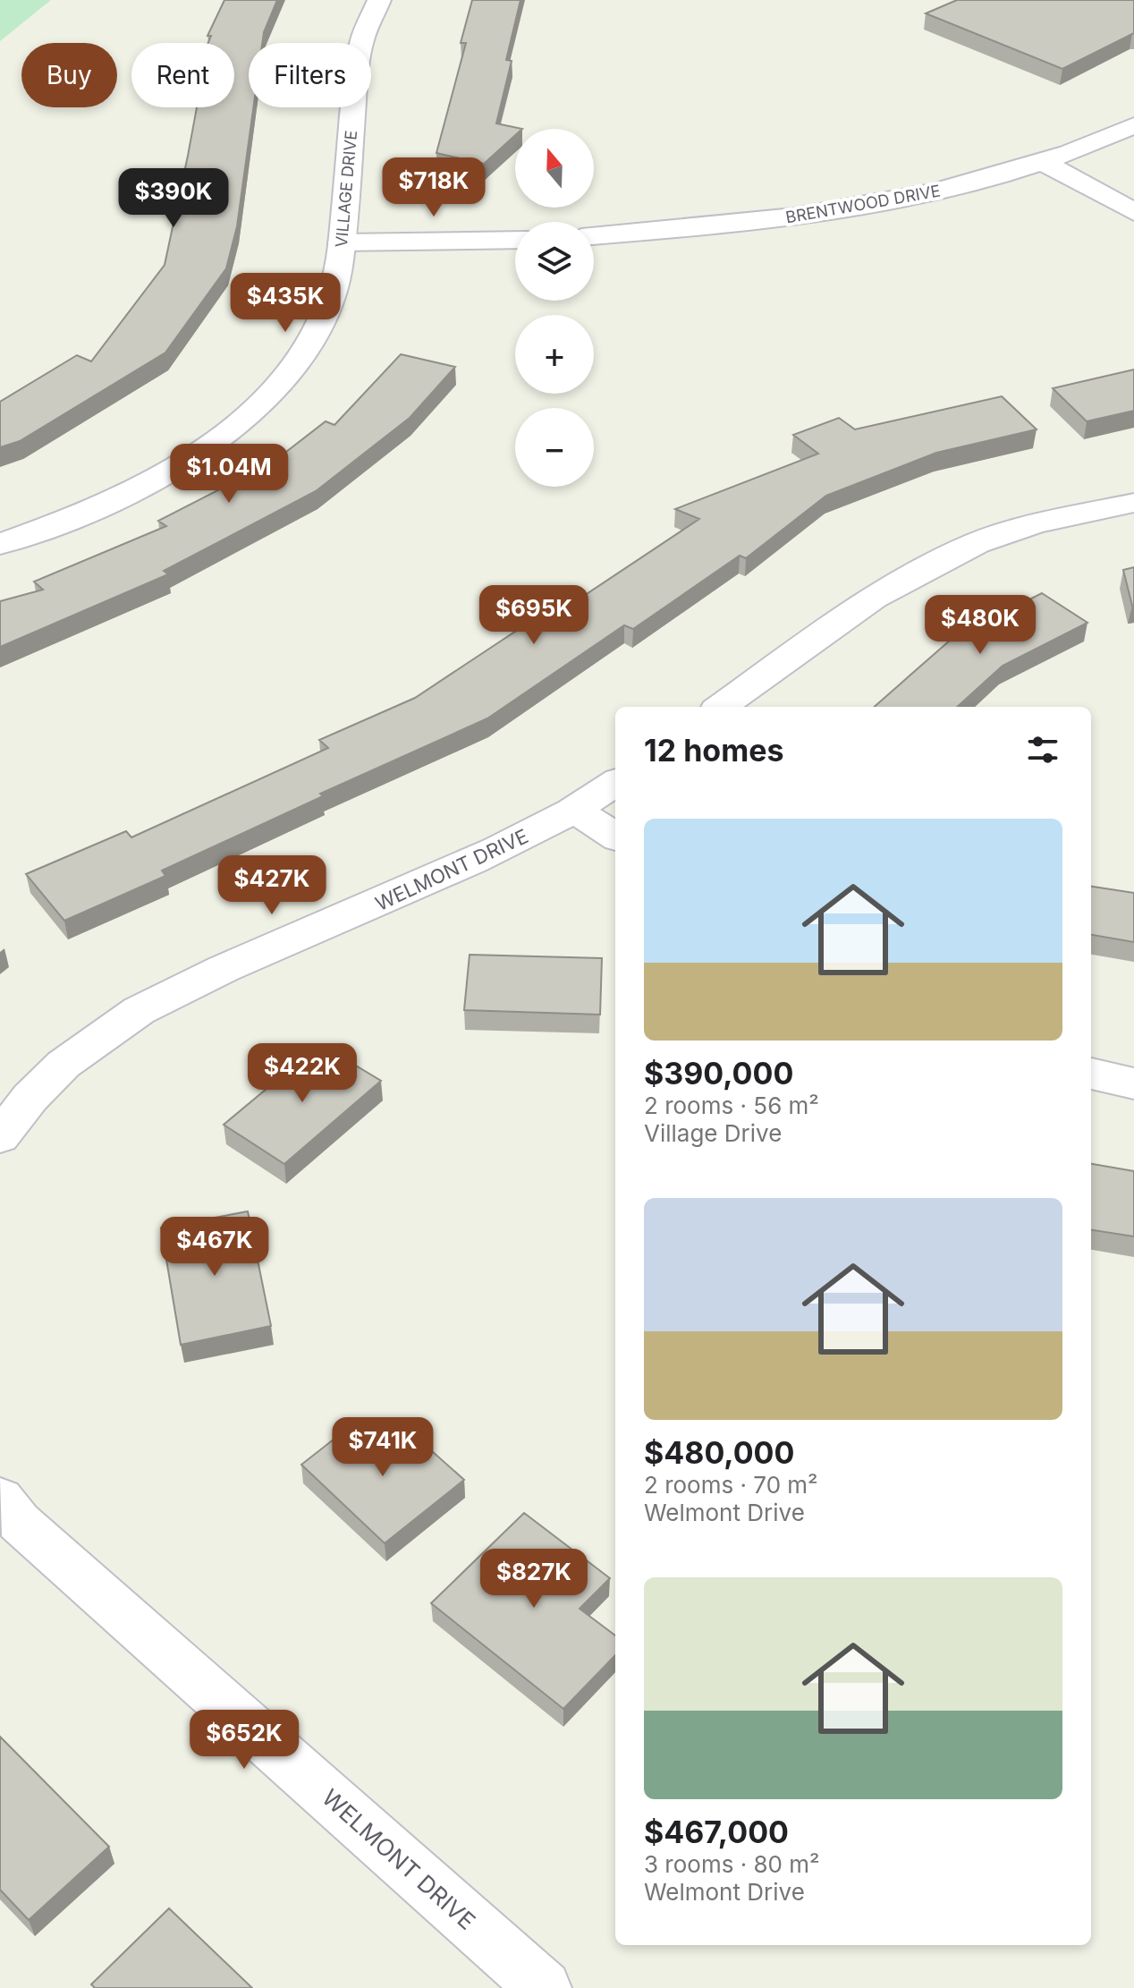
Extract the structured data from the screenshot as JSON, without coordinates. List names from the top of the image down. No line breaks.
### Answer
{"streets":{"street":["VILLAGE DRIVE","BRENTWOOD DRIVE","WELMONT DRIVE"]},"north":"top","page":{"chip":["Buy","Rent","Filters"],"map_buttons":["+","−"],"price":["$718K","$390K","$435K","$1.04M","$695K","$480K","$427K","$422K","$467K","$741K","$827K","$652K"],"heading":"12 homes","list":[{"name":"$390,000","note":"2 rooms · 56 m² · Village Drive"},{"name":"$480,000","note":"2 rooms · 70 m² · Welmont Drive"},{"name":"$467,000","note":"3 rooms · 80 m² · Welmont Drive"}]}}
